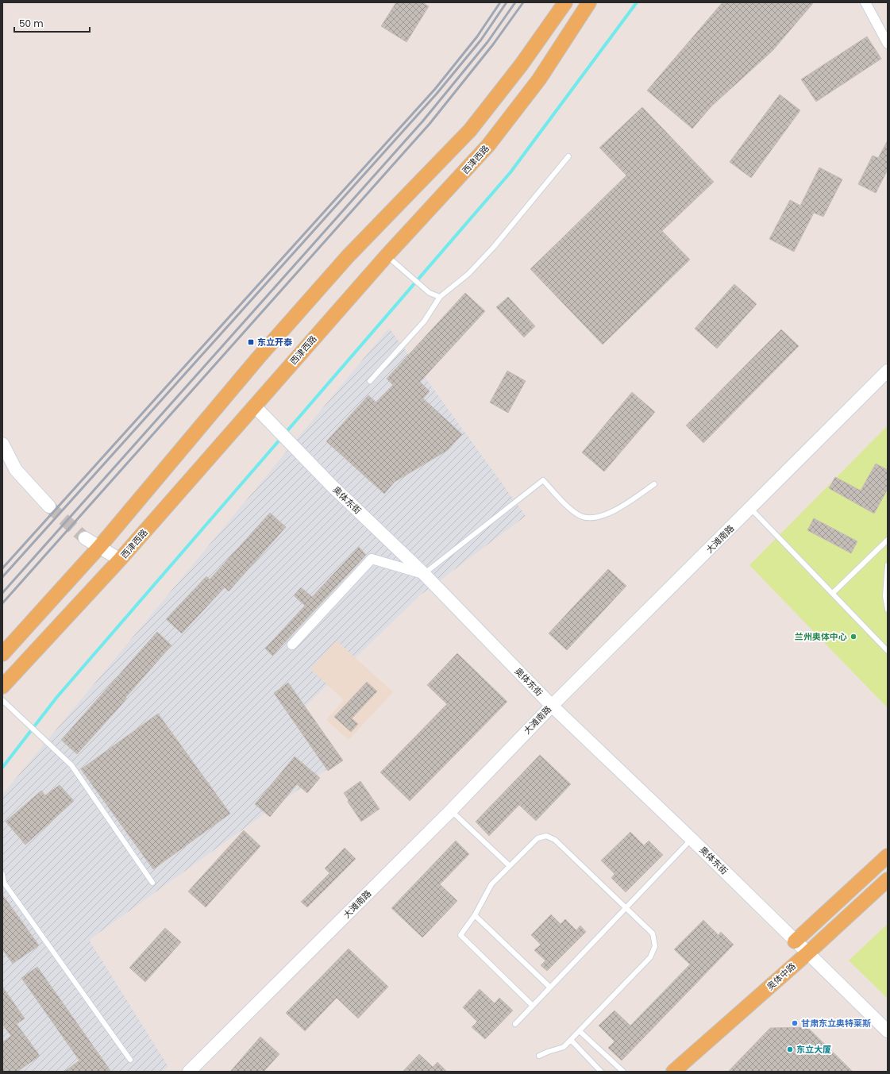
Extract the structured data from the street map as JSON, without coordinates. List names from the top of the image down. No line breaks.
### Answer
{"streets":{"main road":["西津西路","奥体中路"],"street":["奥体东街","大滩南路"]},"crossings":[["西津西路","奥体东街"],["奥体东街","大滩南路"],["奥体东街","奥体中路"]],"places":{"transit":["东立开泰"],"other":["兰州奥体中心","甘肃东立奥特莱斯","东立大厦"]},"scale_bar":"50 m"}
